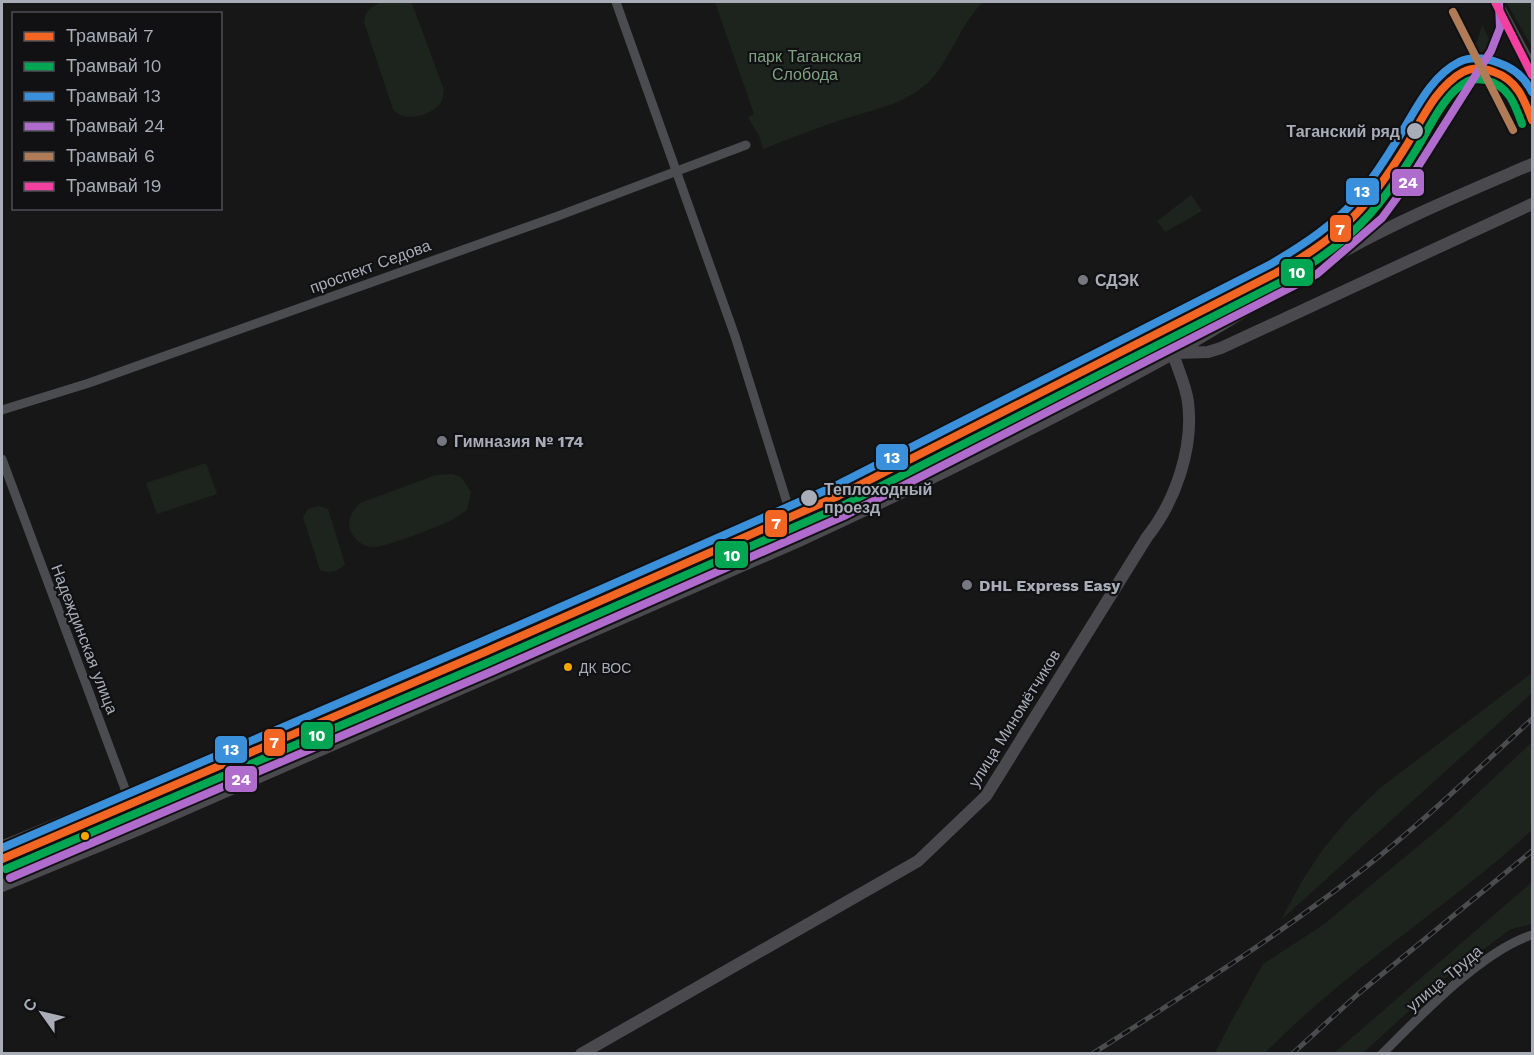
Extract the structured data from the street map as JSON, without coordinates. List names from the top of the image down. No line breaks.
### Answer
{"streets":{"main road":["улица Миномётчиков"],"street":["проспект Седова","Надеждинская улица","улица Труда"]},"parks":["парк Таганская Слобода"],"places":["Таганский ряд","СДЭК","Гимназия № 174","Теплоходный проезд","DHL Express Easy","ДК ВОС"],"lines":["tram line 24","tram line 19","tram line 6","tram line 13","tram line 7","tram line 10"],"legend":["Трамвай 7","Трамвай 10","Трамвай 13","Трамвай 24","Трамвай 6","Трамвай 19"],"north":"top left"}
